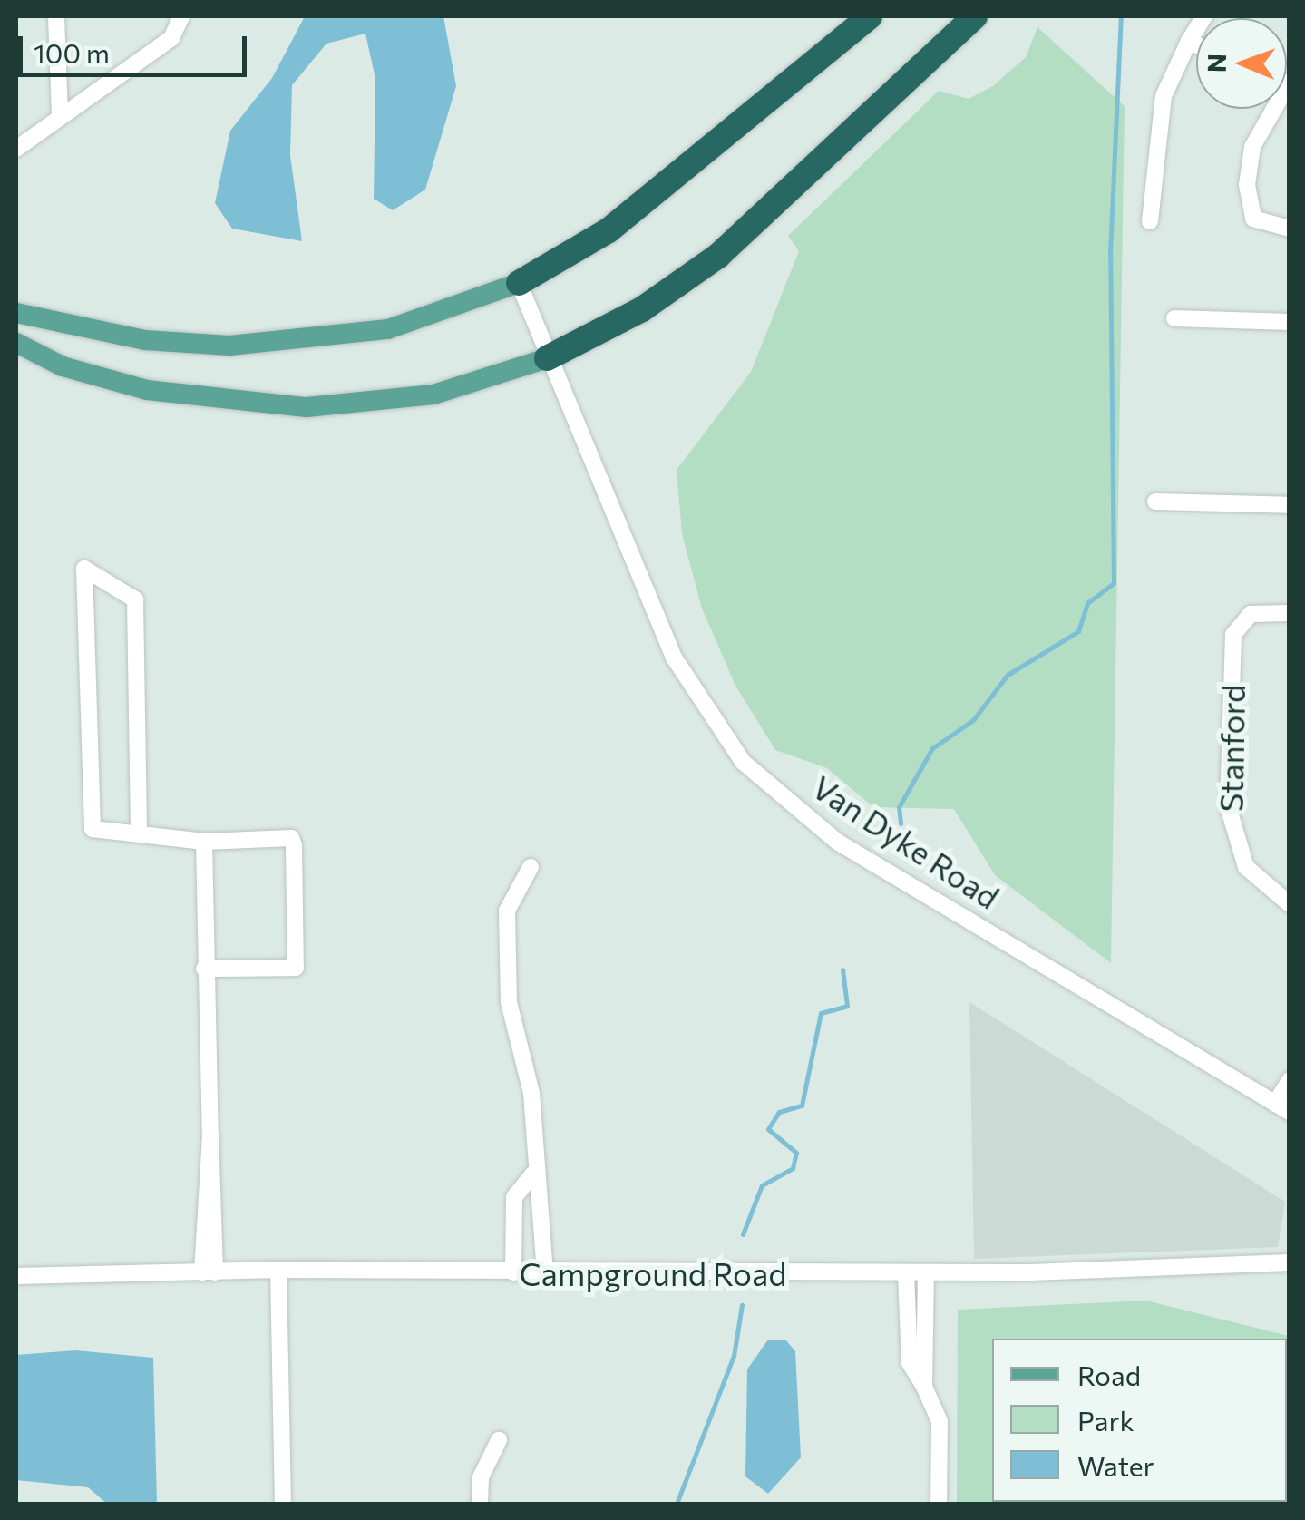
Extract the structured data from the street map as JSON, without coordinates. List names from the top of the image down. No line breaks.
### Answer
{"streets":{"street":["Stanford","Van Dyke Road","Campground Road"]},"legend":["Road","Park","Water"],"scale_bar":"100 m","north":"left"}
